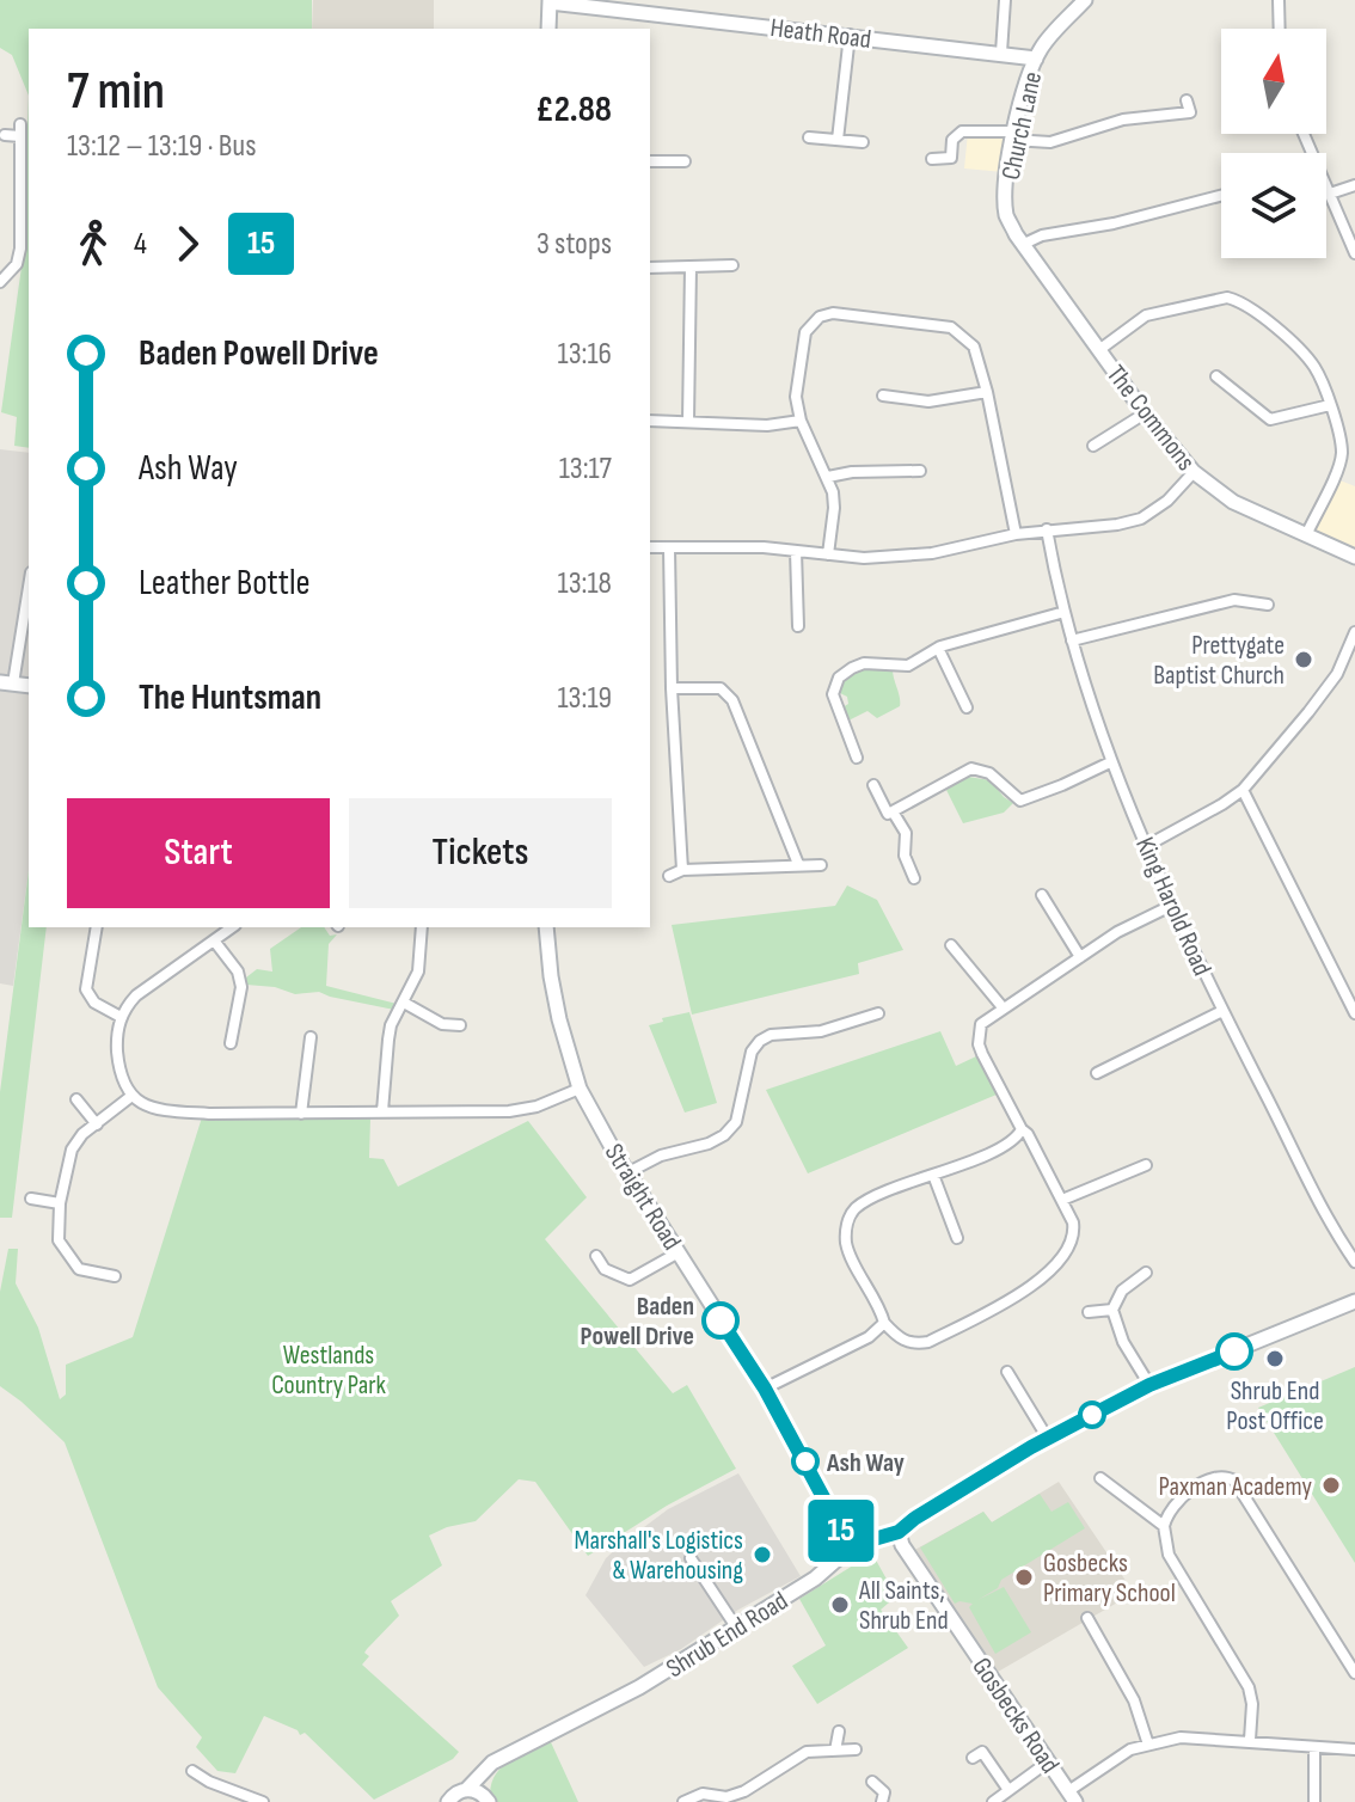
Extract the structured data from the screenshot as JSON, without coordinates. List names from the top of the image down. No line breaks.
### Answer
{"streets":{"street":["Heath Road","Church Lane","The Commons","King Harold Road","Straight Road","Shrub End Road","Gosbecks Road"]},"crossings":[["Heath Road","Church Lane"],["Church Lane","The Commons"],["Straight Road","Shrub End Road"],["Shrub End Road","Gosbecks Road"]],"parks":["Westlands Country Park"],"places":["Prettygate Baptist Church","Baden Powell Drive","Shrub End Post Office","Ash Way","Paxman Academy","Marshall's Logistics & Warehousing","Gosbecks Primary School","All Saints, Shrub End"],"lines":["bus line 15"],"north":"top","page":{"on_map":"15","heading":["7 min","13:12 – 13:19 · Bus","£2.88"],"legs":["4","15","3 stops"],"list":[{"name":"Baden Powell Drive","value":"13:16"},{"name":"Ash Way","value":"13:17"},{"name":"Leather Bottle","value":"13:18"},{"name":"The Huntsman","value":"13:19"}],"buttons":["Start","Tickets"]}}
